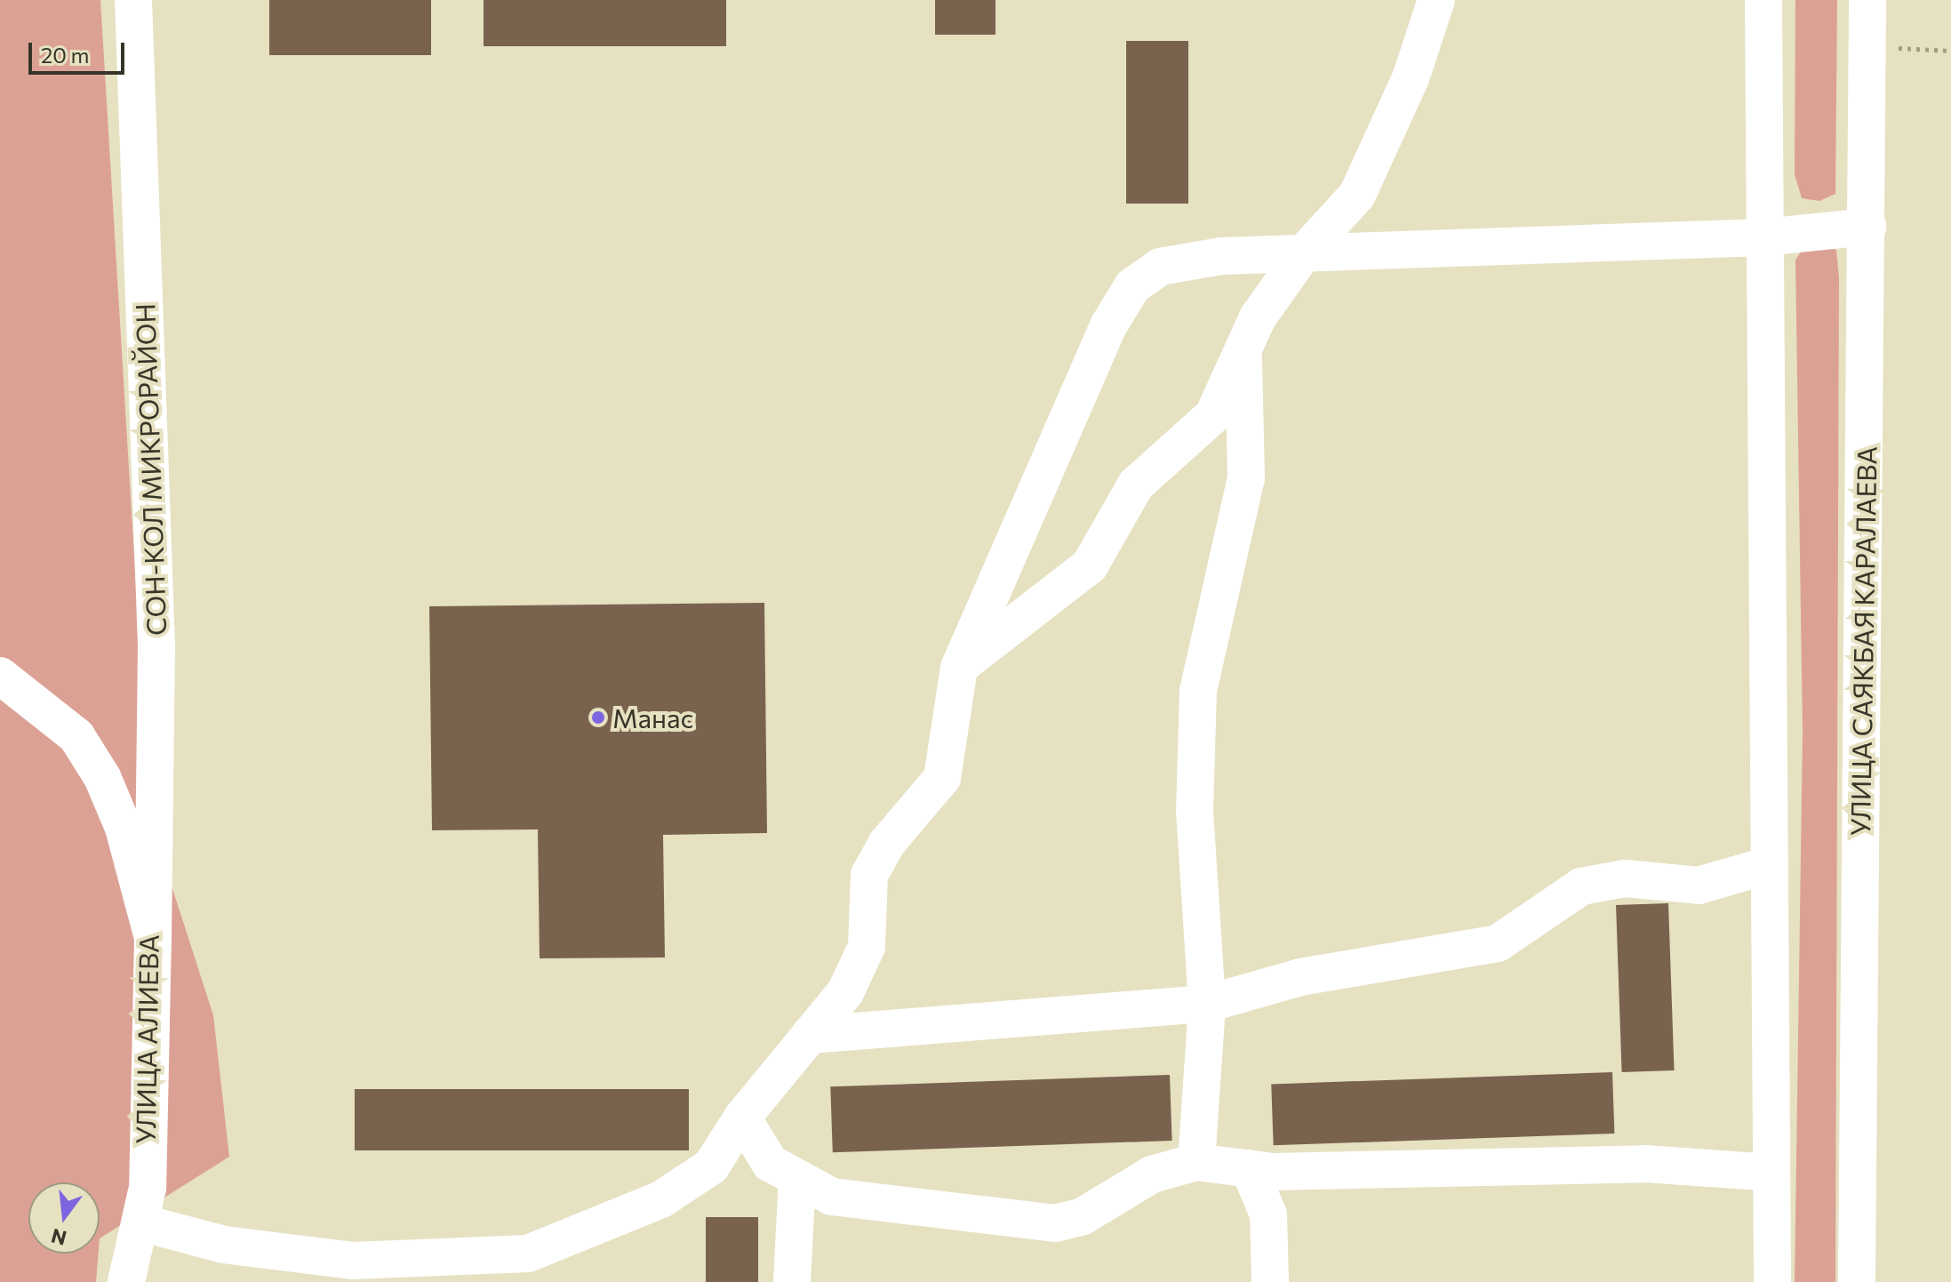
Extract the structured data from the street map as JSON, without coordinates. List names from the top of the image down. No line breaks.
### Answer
{"streets":{"street":["СОН-КОЛ МИКРОРАЙОН","УЛИЦА САЯКБАЯ КАРАЛАЕВА","УЛИЦА АЛИЕВА"]},"crossings":[["СОН-КОЛ МИКРОРАЙОН","УЛИЦА АЛИЕВА"]],"places":["Манас"],"scale_bar":"20 m","north":"bottom"}
